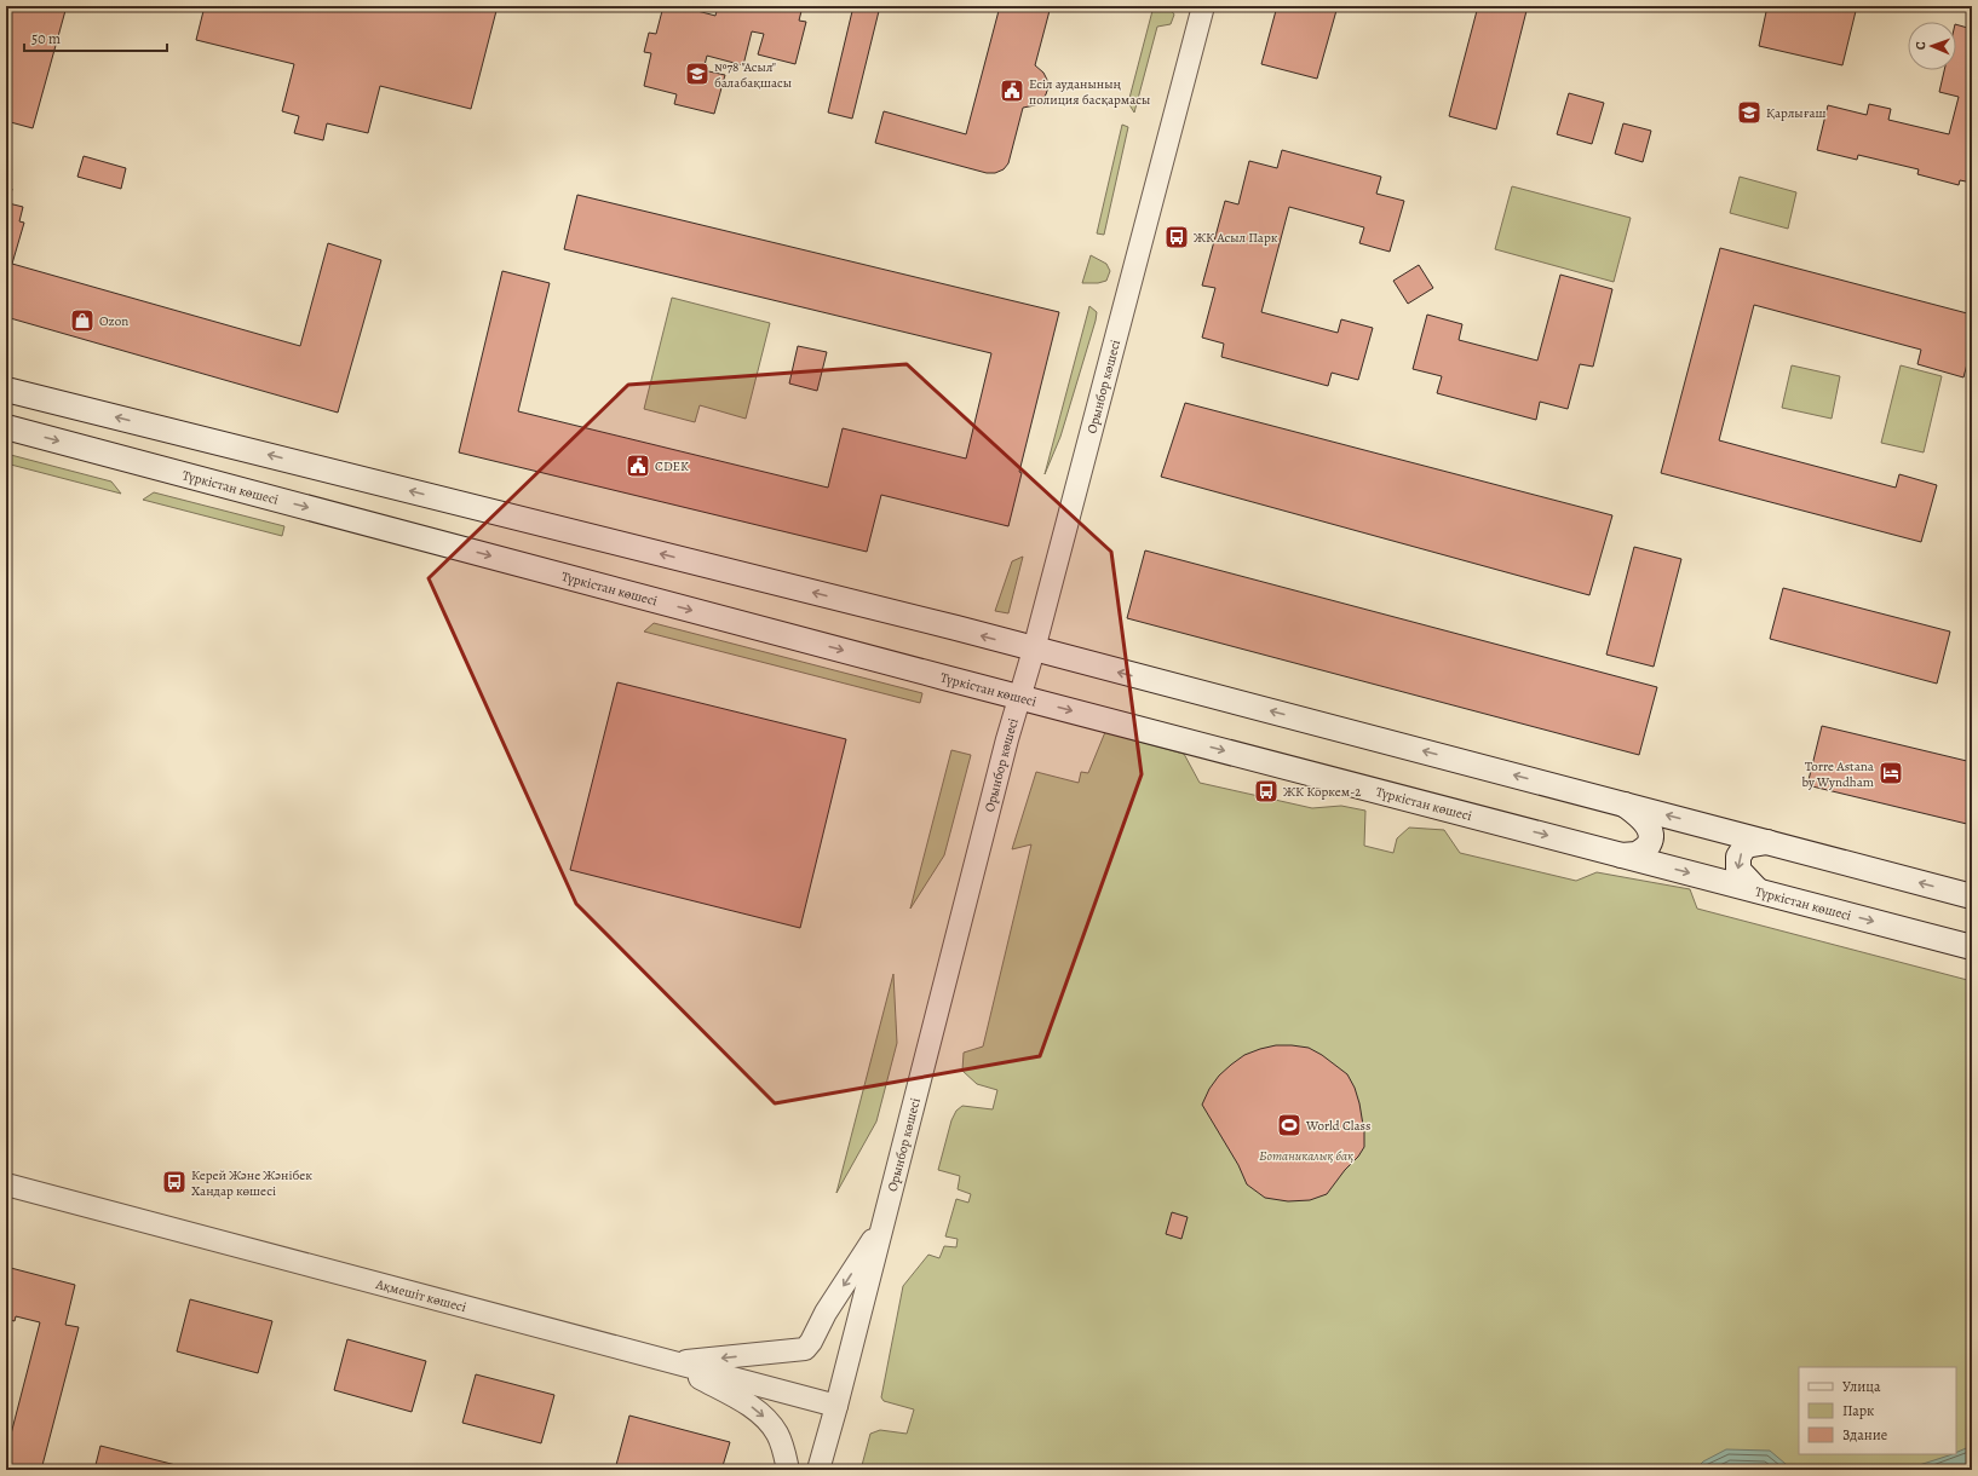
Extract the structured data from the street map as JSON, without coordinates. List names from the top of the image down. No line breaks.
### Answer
{"streets":{"main road":["Түркістан көшесі"],"street":["Орынбор көшесі","Ақмешіт көшесі"]},"crossings":[["Орынбор көшесі","Түркістан көшесі"],["Орынбор көшесі","Ақмешіт көшесі"]],"parks":["Ботаникалық бақ"],"places":{"school or university":["№78 \"Асыл\" балабақшасы","Қарлығаш"],"public building":["Есіл ауданының полиция басқармасы","CDEK"],"bus stop":["ЖК Асыл Парк","ЖК Коркем-2","Керей Және Жәнібек Хандар көшесі"],"shop":["Ozon"],"hotel":["Torre Astana by Wyndham"],"sports":["World Class"]},"legend":["Улица","Парк","Здание"],"scale_bar":"50 m","north":"left"}
